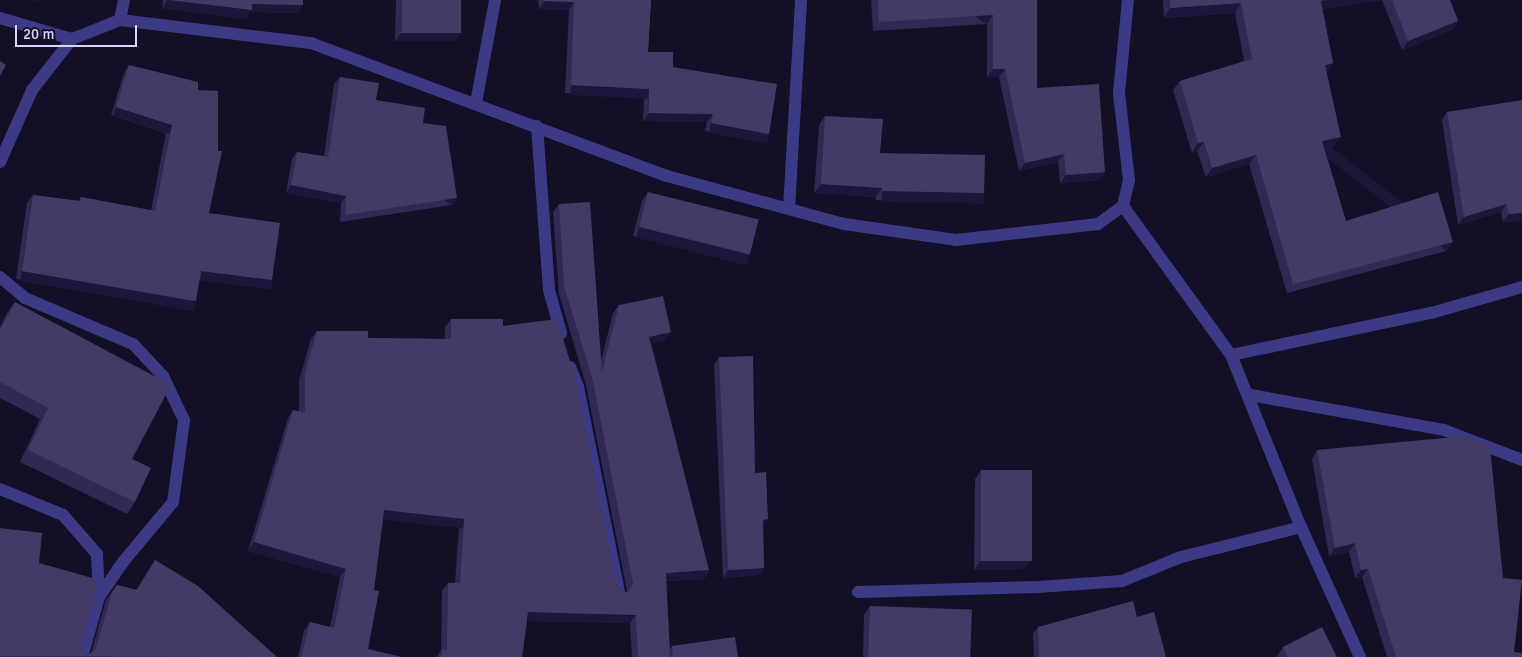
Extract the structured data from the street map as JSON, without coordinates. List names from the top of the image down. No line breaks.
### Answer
{"scale_bar":"20 m"}
